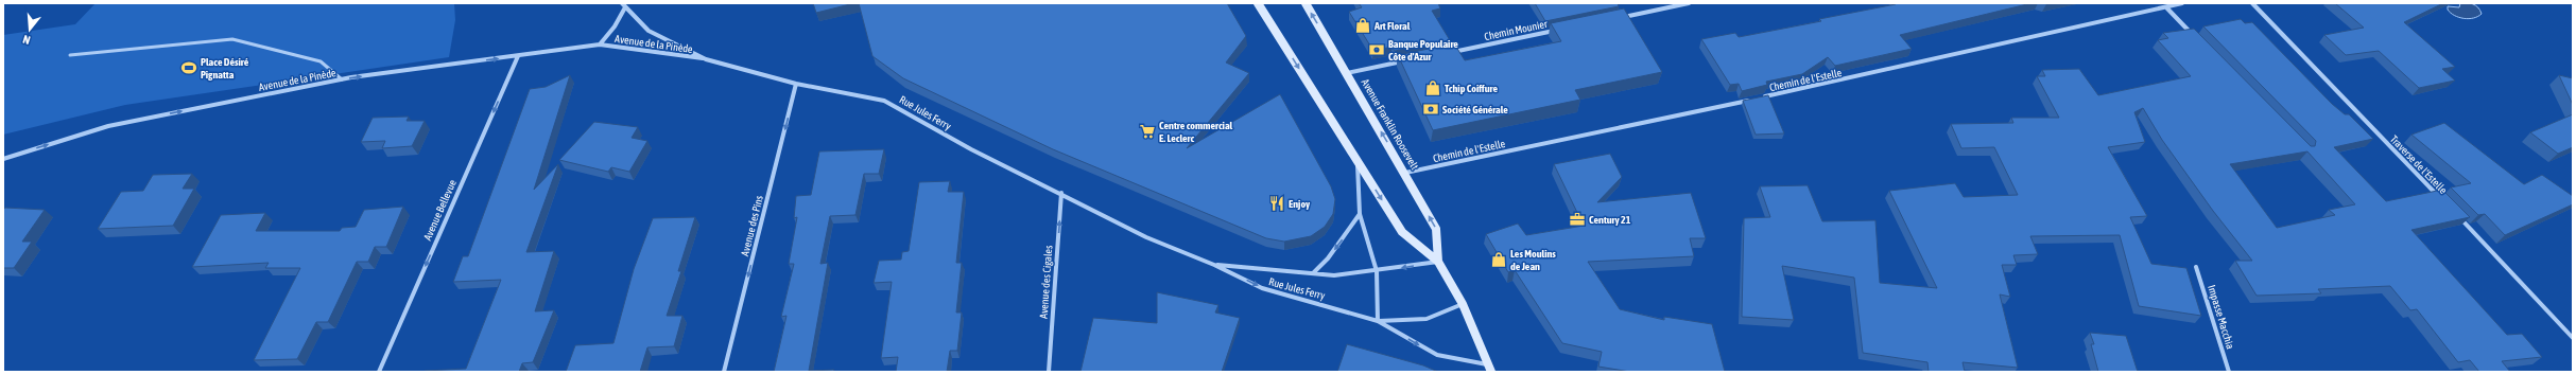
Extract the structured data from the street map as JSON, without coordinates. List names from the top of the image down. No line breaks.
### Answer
{"streets":{"main road":["Avenue Franklin Roosevelt"],"street":["Chemin Mounier","Avenue de la Pinède","Chemin de l'Estelle","Rue Jules Ferry","Traverse de l'Estelle","Avenue Bellevue","Avenue des Pins","Avenue des Cigales","Impasse Macchia"]},"crossings":[["Avenue de la Pinède","Rue Jules Ferry"],["Avenue de la Pinède","Avenue Bellevue"],["Chemin de l'Estelle","Avenue Franklin Roosevelt"],["Rue Jules Ferry","Avenue Franklin Roosevelt"],["Rue Jules Ferry","Avenue des Pins"],["Rue Jules Ferry","Avenue des Cigales"]],"one_way":["Avenue de la Pinède","Avenue Bellevue","Avenue des Pins","Avenue des Cigales"],"places":{"shop":["Art Floral","Tchip Coiffure","Les Moulins de Jean"],"bank":["Banque Populaire Côte d'Azur","Société Générale"],"sports":["Place Désiré Pignatta"],"supermarket":["Centre commercial E. Leclerc"],"restaurant":["Enjoy"],"office":["Century 21"]},"north":"bottom"}
